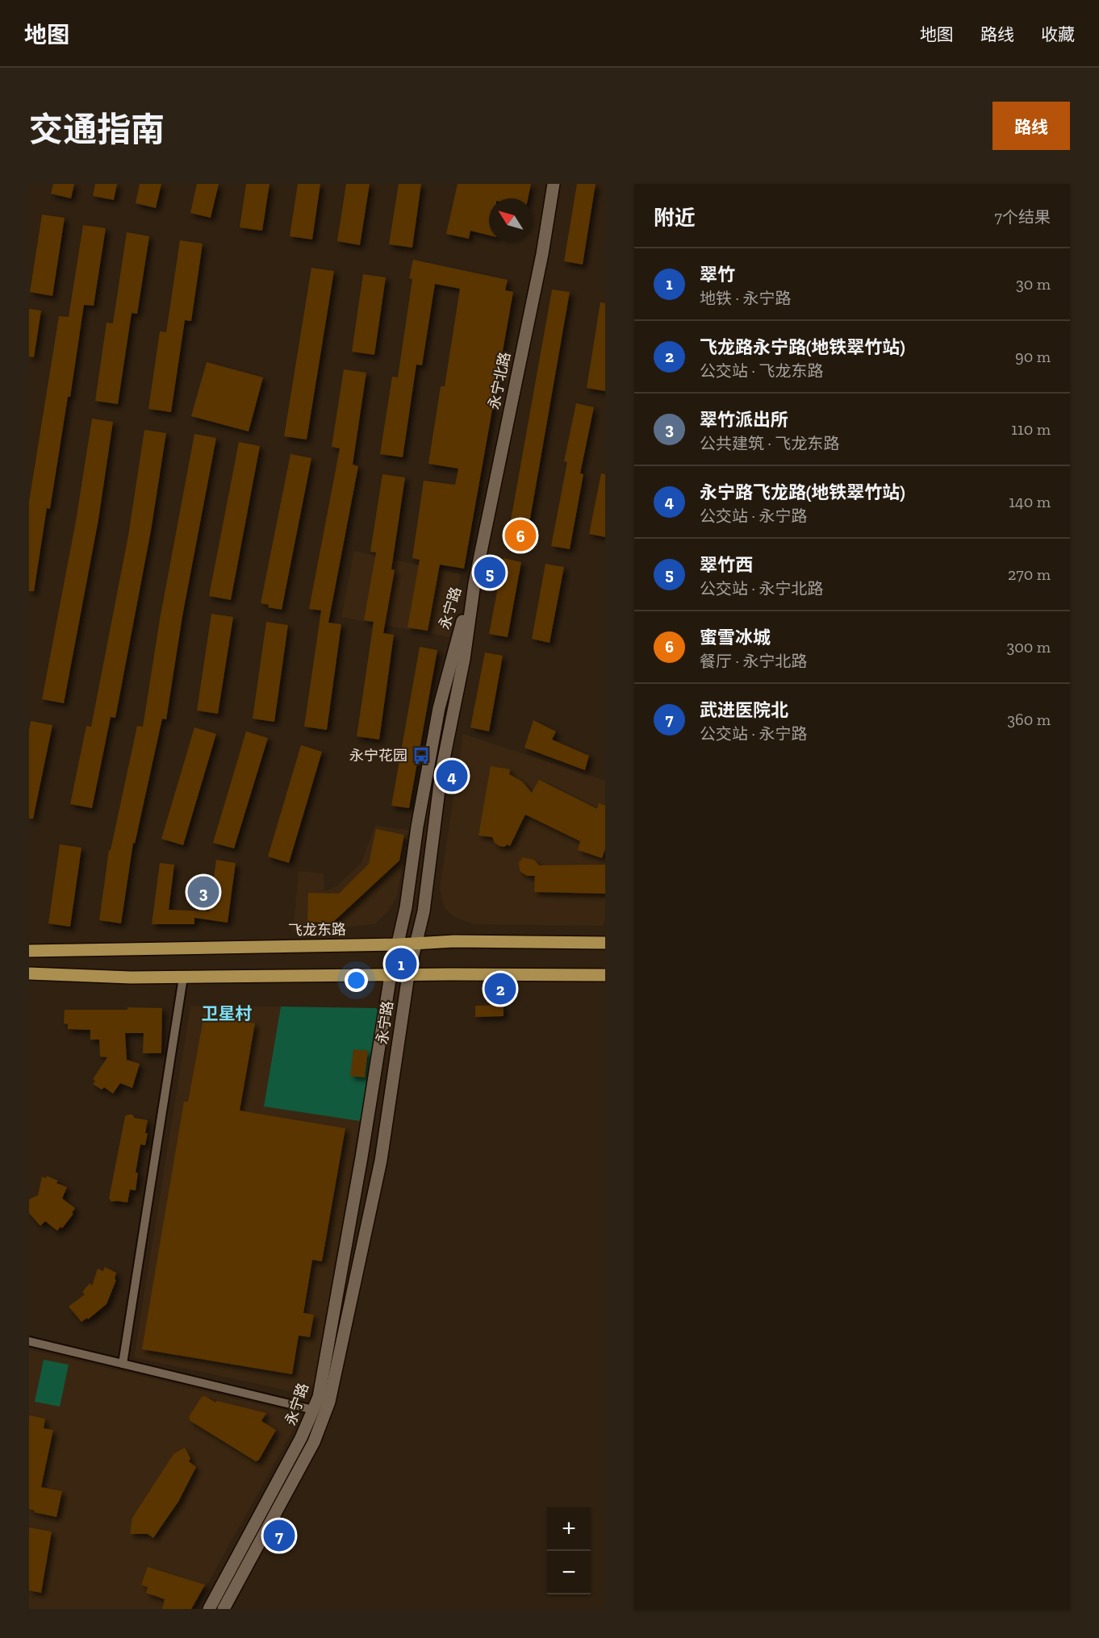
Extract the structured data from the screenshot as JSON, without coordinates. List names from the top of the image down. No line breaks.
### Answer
{"streets":{"main road":["永宁北路","永宁路","飞龙东路"]},"crossings":[["永宁北路","永宁路"],["永宁路","飞龙东路"]],"districts":["卫星村"],"places":{"bus stop":["永宁花园"]},"north":"top left","page":{"header":"地图","nav":["地图","路线","收藏"],"title":"交通指南","buttons":"路线","heading":["附近","7个结果"],"list":[{"mark":"1","name":"翠竹","note":"地铁 · 永宁路","value":"30 m"},{"mark":"2","name":"飞龙路永宁路(地铁翠竹站)","note":"公交站 · 飞龙东路","value":"90 m"},{"mark":"3","name":"翠竹派出所","note":"公共建筑 · 飞龙东路","value":"110 m"},{"mark":"4","name":"永宁路飞龙路(地铁翠竹站)","note":"公交站 · 永宁路","value":"140 m"},{"mark":"5","name":"翠竹西","note":"公交站 · 永宁北路","value":"270 m"},{"mark":"6","name":"蜜雪冰城","note":"餐厅 · 永宁北路","value":"300 m"},{"mark":"7","name":"武进医院北","note":"公交站 · 永宁路","value":"360 m"}],"pins":["6","5","4","3","1","2","7"],"map_buttons":["+","−"]}}
